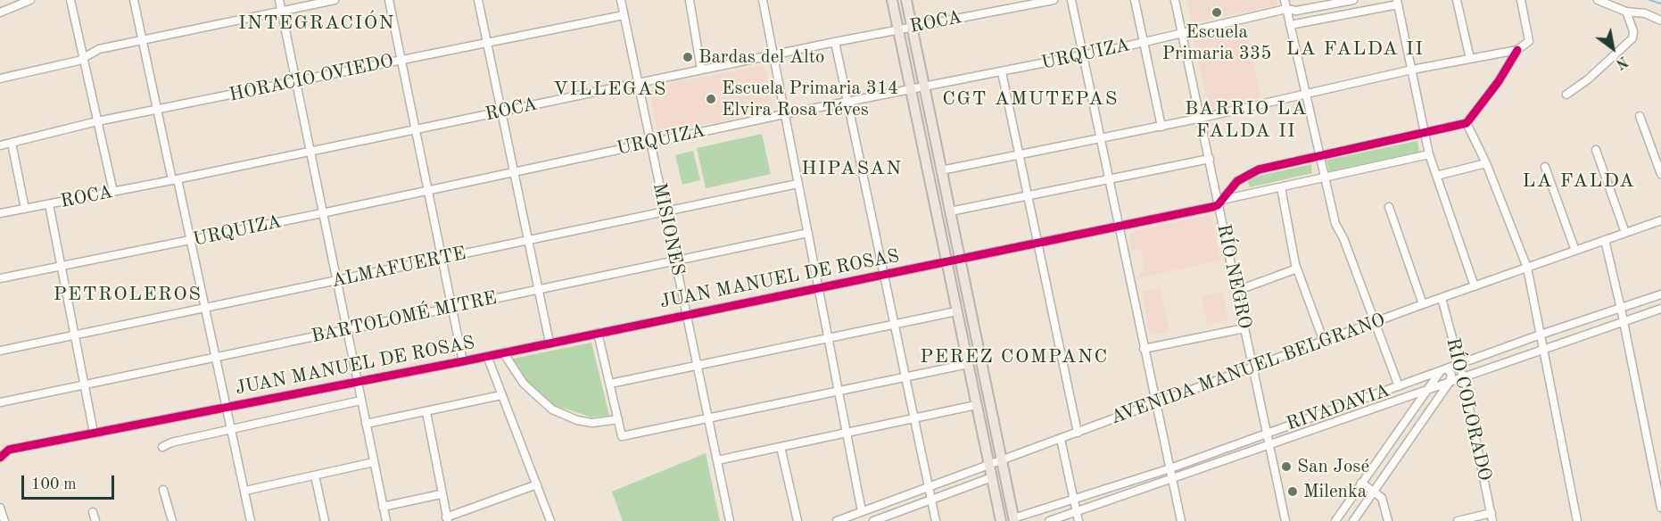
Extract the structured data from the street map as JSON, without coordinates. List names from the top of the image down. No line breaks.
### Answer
{"streets":{"street":["ROCA","URQUIZA","HORACIO OVIEDO","MISIONES","ALMAFUERTE","RÍO NEGRO","JUAN MANUEL DE ROSAS","BARTOLOMÉ MITRE","AVENIDA MANUEL BELGRANO","RIVADAVIA","RÍO COLORADO"]},"crossings":[["ROCA","MISIONES"],["URQUIZA","MISIONES"],["URQUIZA","RÍO NEGRO"],["HORACIO OVIEDO","MISIONES"],["MISIONES","ALMAFUERTE"],["MISIONES","JUAN MANUEL DE ROSAS"],["MISIONES","BARTOLOMÉ MITRE"],["RÍO NEGRO","JUAN MANUEL DE ROSAS"],["RÍO NEGRO","AVENIDA MANUEL BELGRANO"],["RÍO NEGRO","RIVADAVIA"],["AVENIDA MANUEL BELGRANO","RÍO COLORADO"],["RIVADAVIA","RÍO COLORADO"]],"districts":["INTEGRACIÓN","LA FALDA II","VILLEGAS","CGT AMUTEPAS","BARRIO LA FALDA II","HIPASAN","LA FALDA","PETROLEROS","PEREZ COMPANC"],"places":["Escuela Primaria 335","Bardas del Alto","Escuela Primaria 314 Elvira Rosa Téves","San José","Milenka"],"scale_bar":"100 m","north":"bottom right"}
